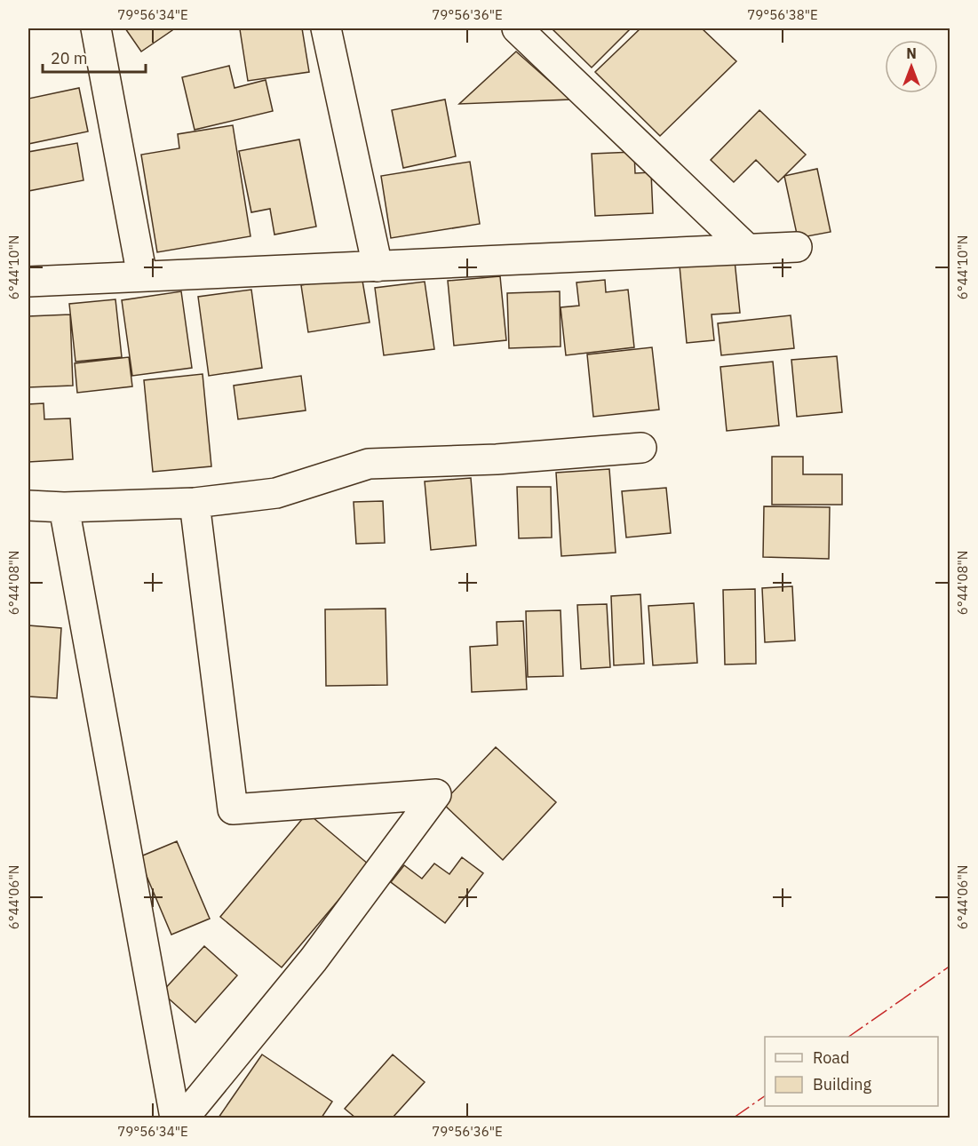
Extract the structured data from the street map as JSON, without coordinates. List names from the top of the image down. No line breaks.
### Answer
{"legend":["Road","Building"],"scale_bar":"20 m","north":"top","coordinates":["79°56'34\"E","79°56'36\"E","79°56'38\"E","6°44'10\"N","6°44'08\"N","6°44'06\"N"]}
